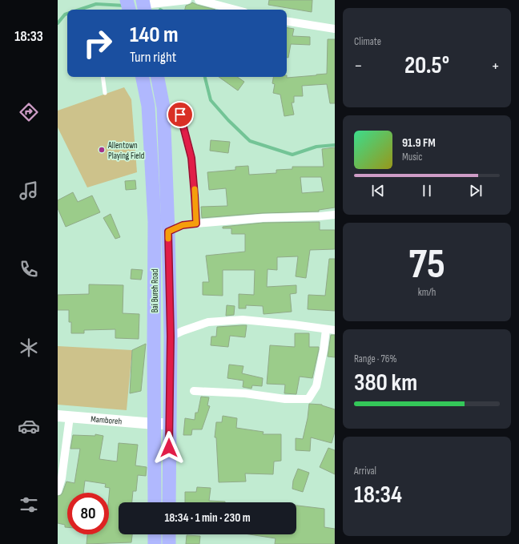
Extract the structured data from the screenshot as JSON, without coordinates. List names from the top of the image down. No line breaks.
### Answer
{"streets":{"highway":["Bai Bureh Road"],"main road":["Mamboreh"]},"crossings":[["Bai Bureh Road","Mamboreh"]],"places":["Allentown Playing Field"],"page":{"tabs":"18:33","tile":["Climate",["75","km/h"],["Range · 76%","380 km"],["Arrival","18:34"]],"turn":["140 m","Turn right"],"heat":["−","20.5°","+"],"song":["91.9 FM","Music"],"limit":"80","trip":"18:34 · 1 min · 230 m"}}
